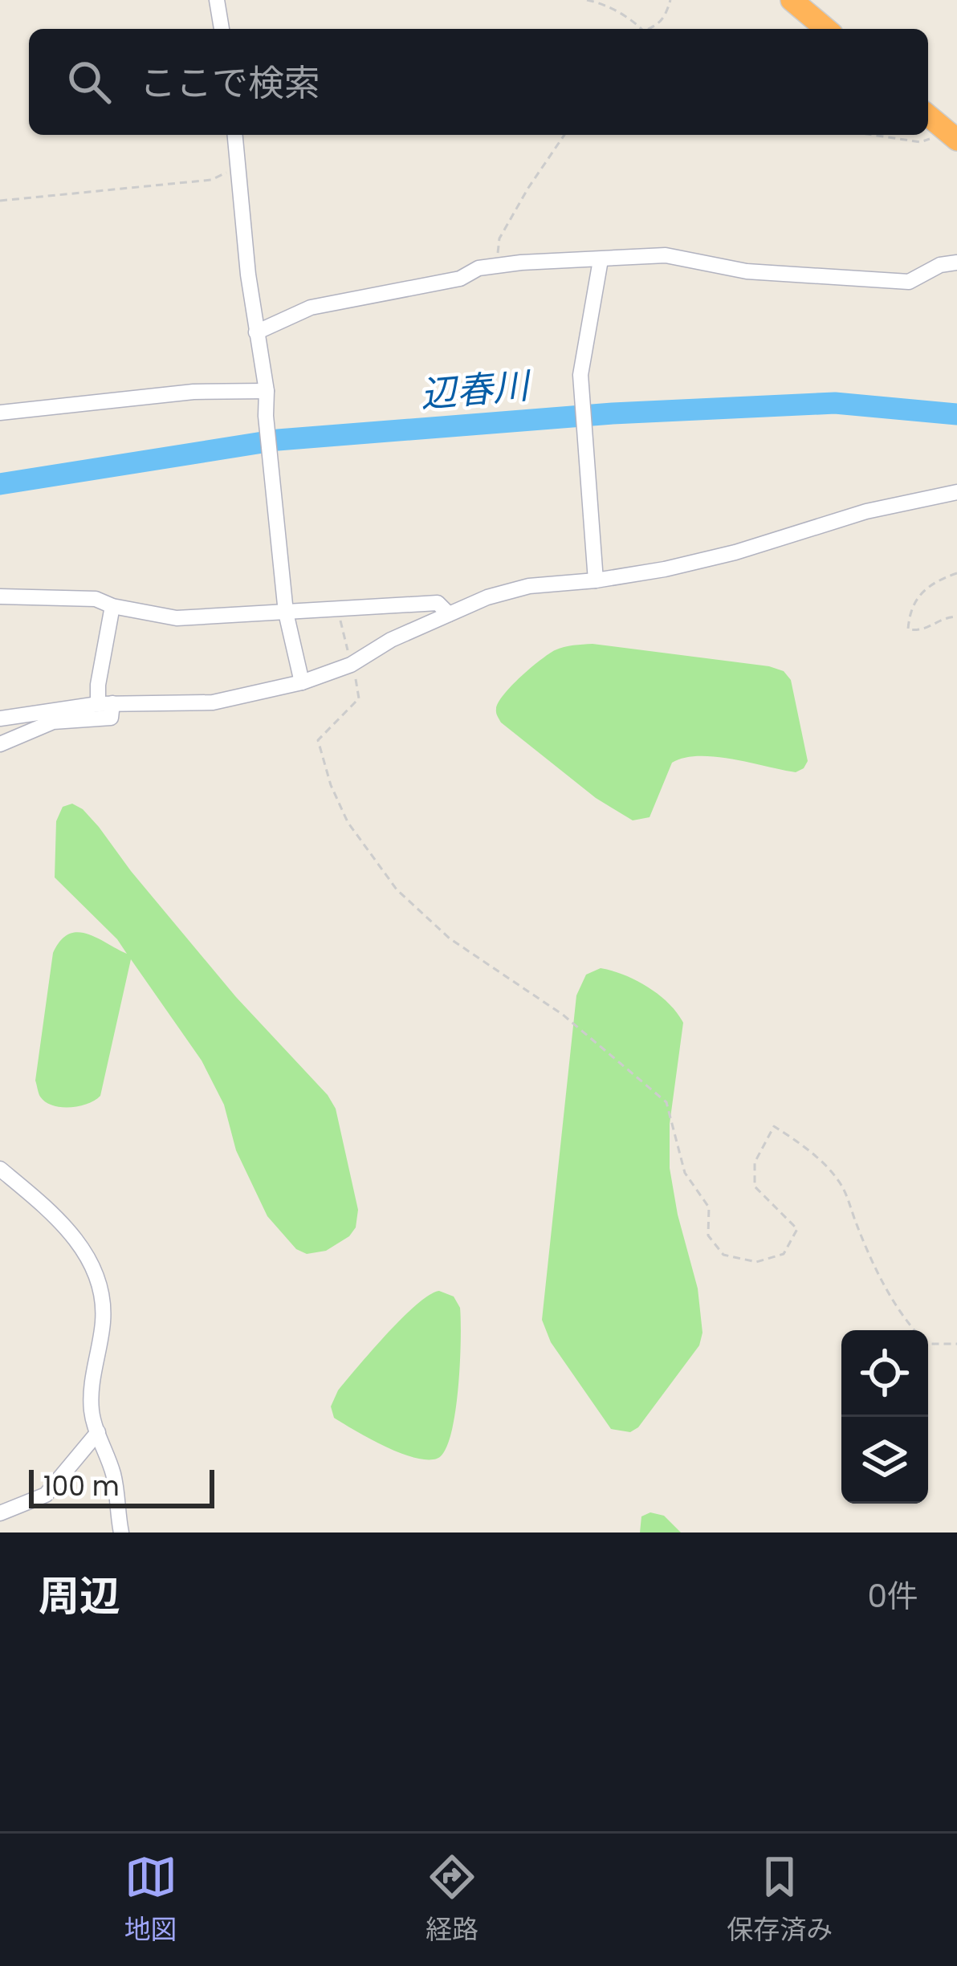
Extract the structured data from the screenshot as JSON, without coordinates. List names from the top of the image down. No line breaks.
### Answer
{"water":["辺春川"],"scale_bar":"100 m","page":{"search":"ここで検索","scale":"100 m","heading":["周辺","0件"],"nav":["地図","経路","保存済み"]}}
